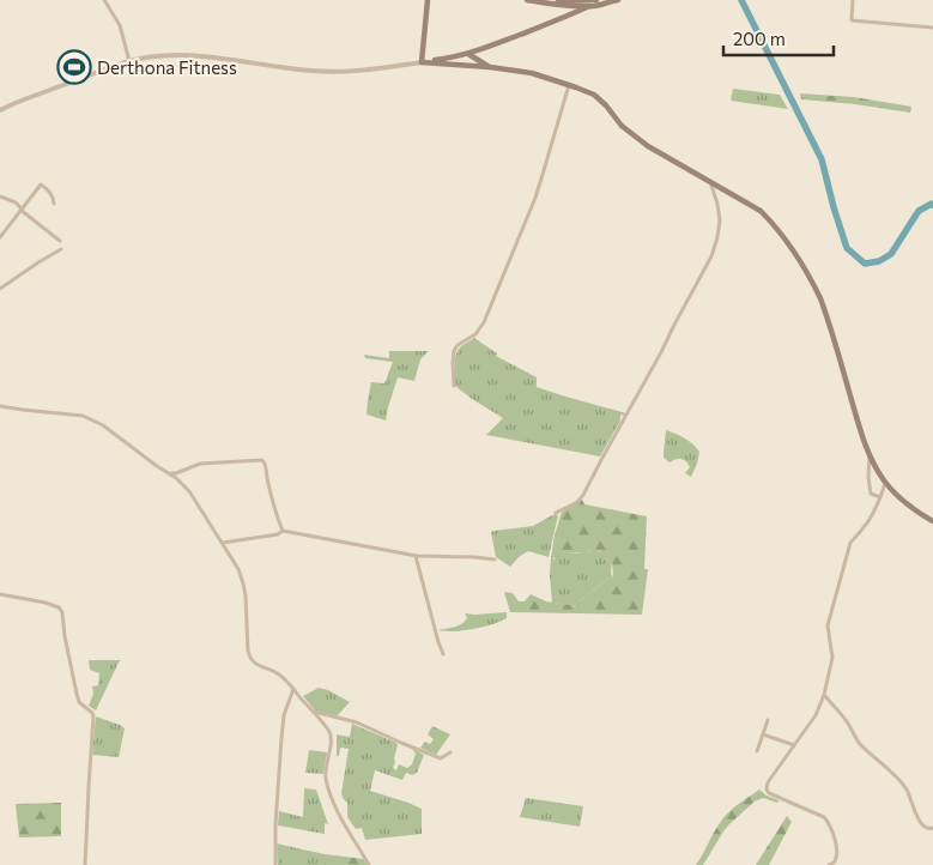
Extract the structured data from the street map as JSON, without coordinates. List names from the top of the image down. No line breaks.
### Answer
{"places":{"sports":["Derthona Fitness"]},"scale_bar":"200 m"}
